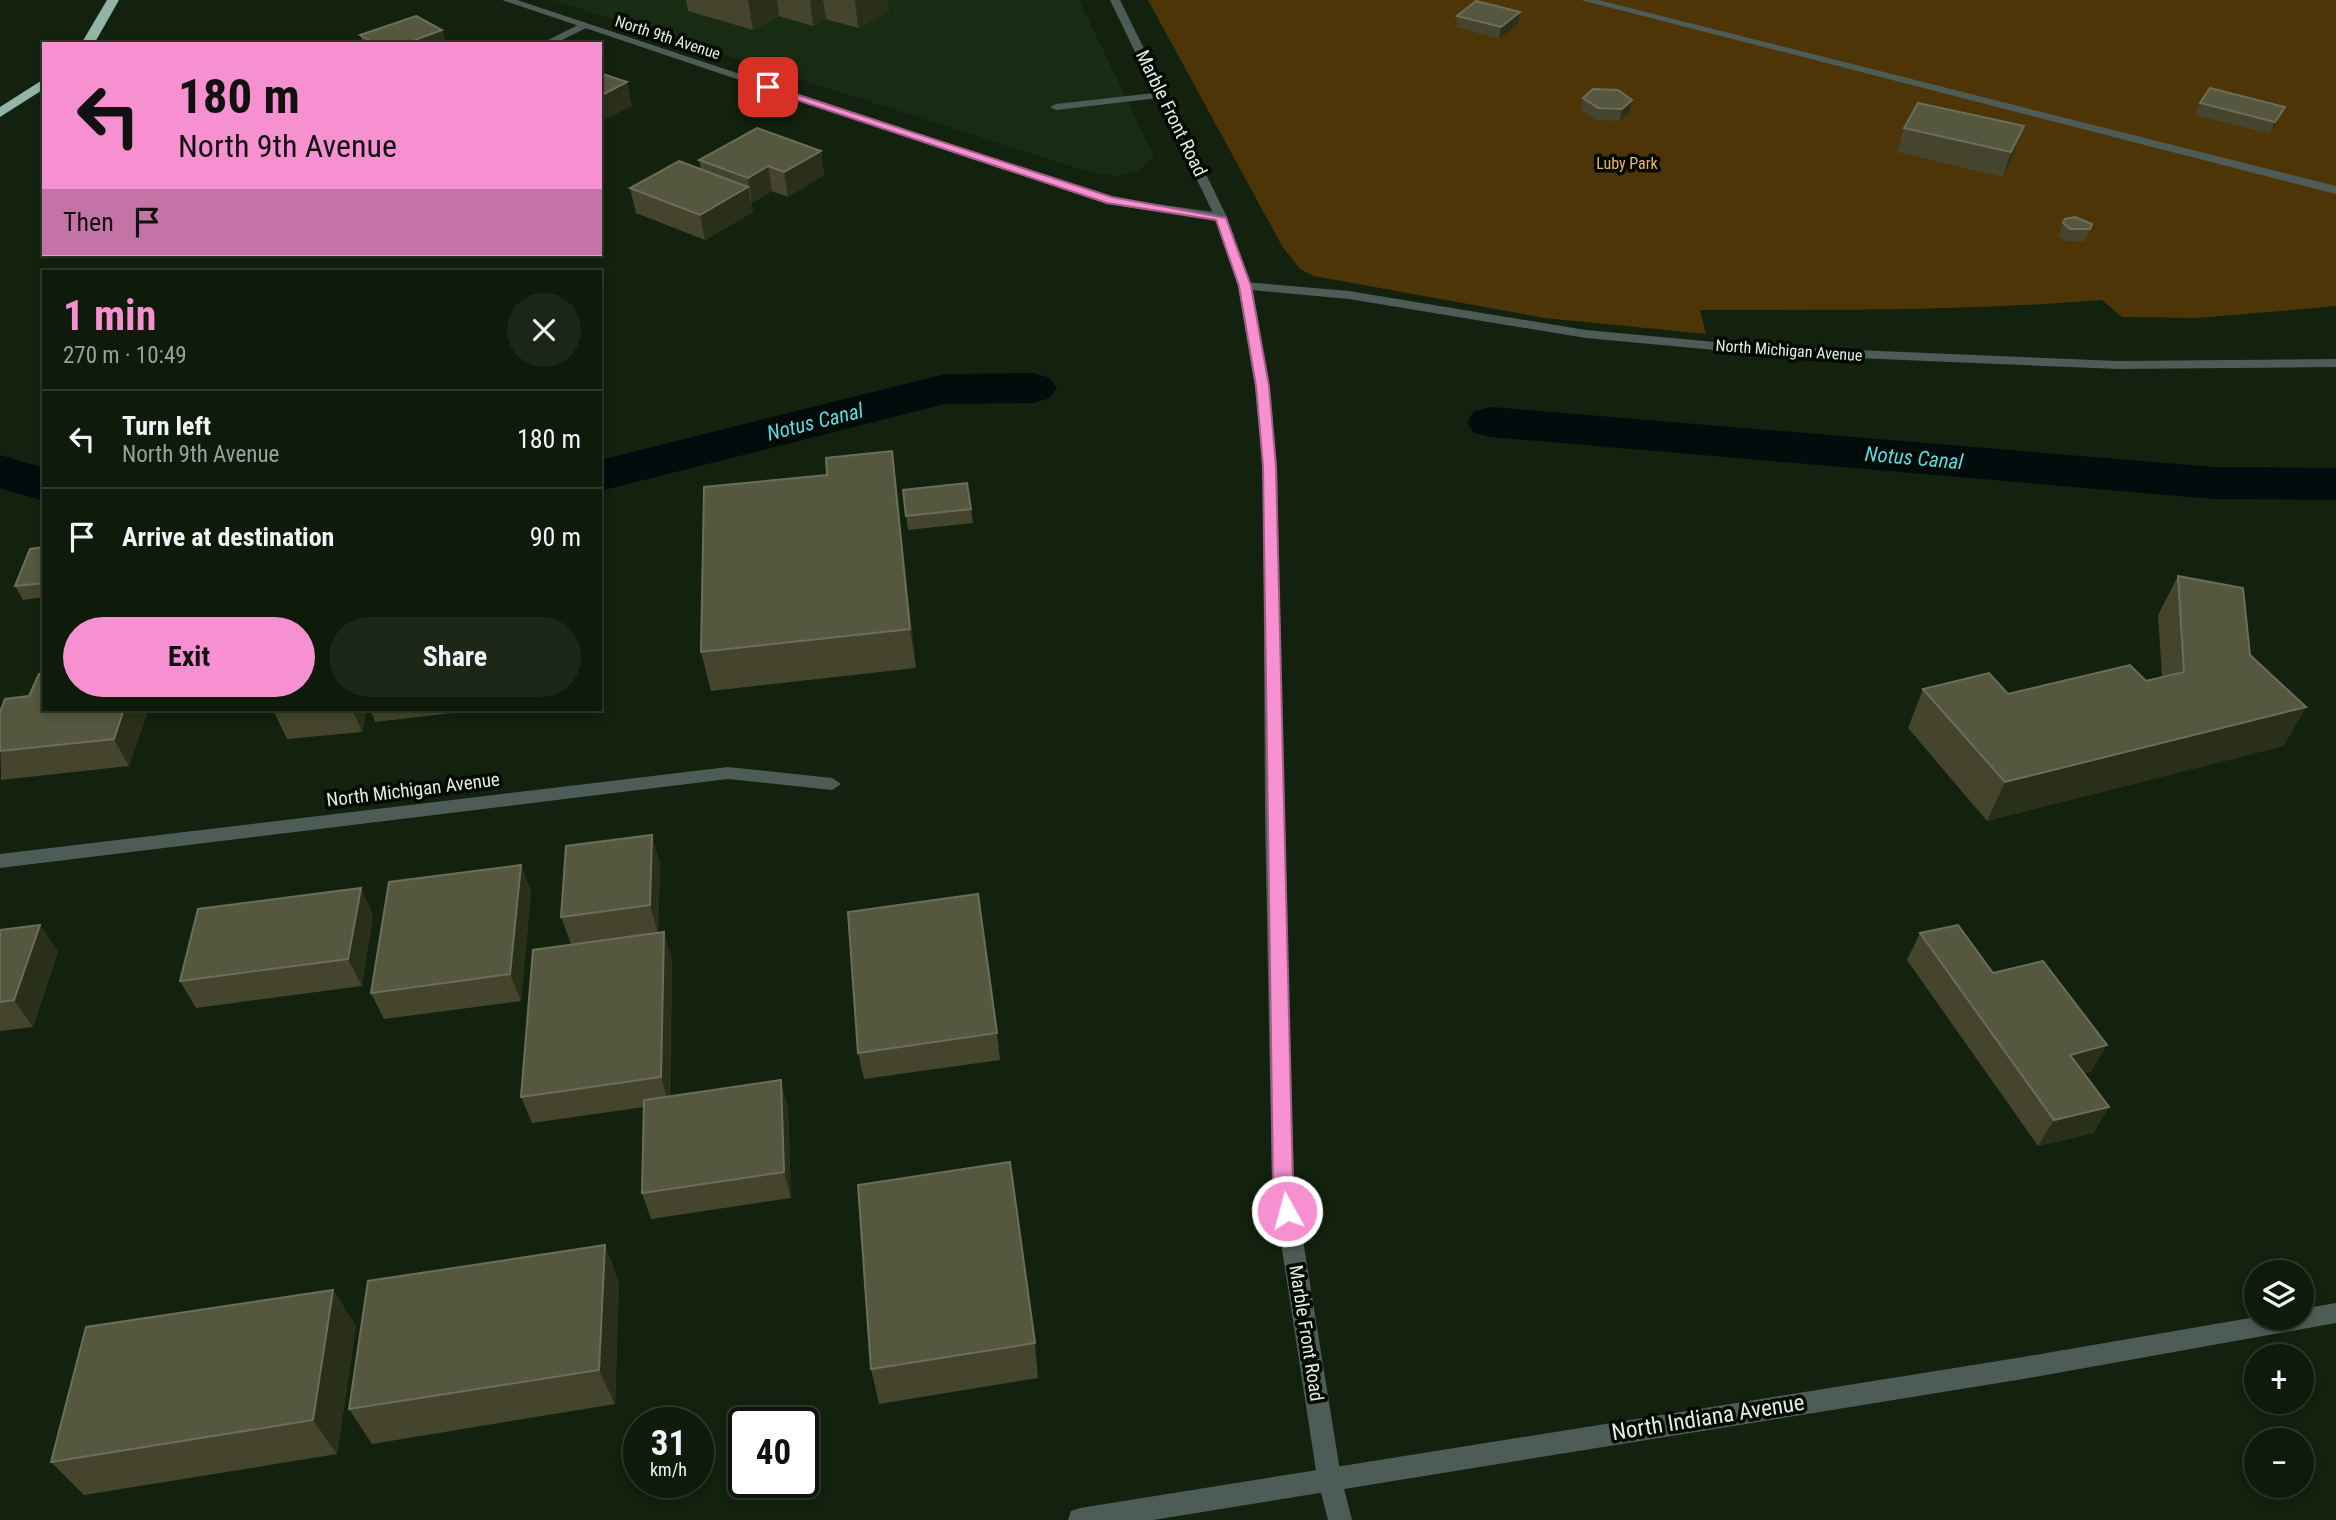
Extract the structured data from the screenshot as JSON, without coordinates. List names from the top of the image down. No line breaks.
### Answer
{"streets":{"street":["North 9th Avenue","Marble Front Road","North Michigan Avenue","North Indiana Avenue"]},"crossings":[["North 9th Avenue","Marble Front Road"],["Marble Front Road","North Michigan Avenue"],["Marble Front Road","North Indiana Avenue"]],"water":["Notus Canal"],"parks":["Luby Park"],"page":{"turn":["180 m","North 9th Avenue"],"then":"Then","heading":["1 min","270 m · 10:49"],"list":[{"name":"Turn left","note":"North 9th Avenue","value":"180 m"},{"name":"Arrive at destination","value":"90 m"}],"buttons":["Exit","Share"],"map_buttons":["+","−"],"speed":"31 km/h","limit":"40"}}
